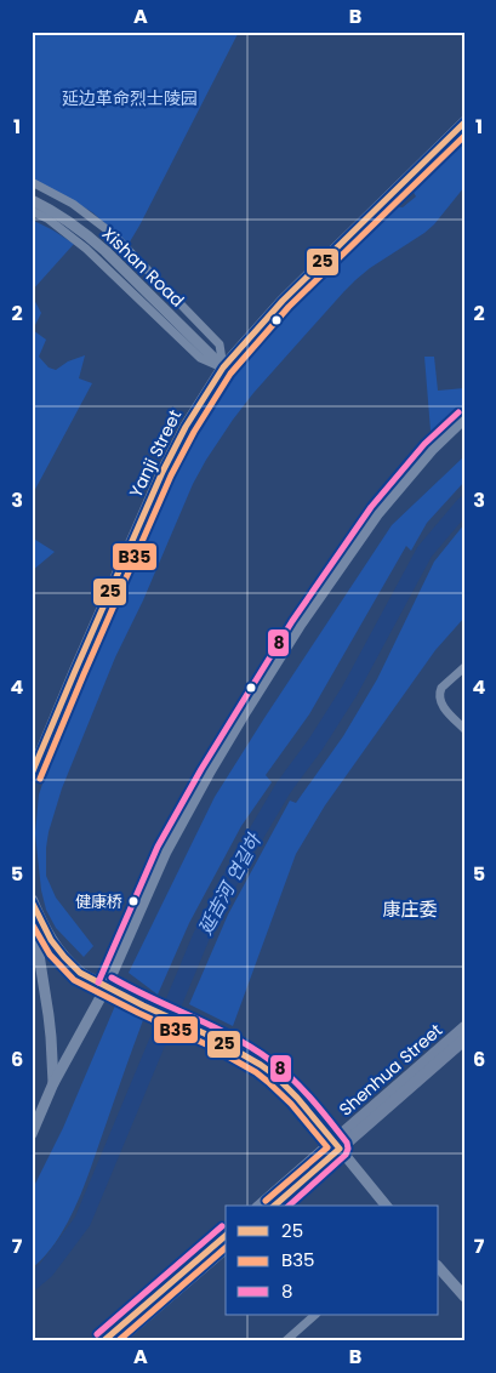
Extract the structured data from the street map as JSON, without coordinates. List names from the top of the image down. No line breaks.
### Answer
{"streets":{"main road":["Yanji Street","Shenhua Street"],"street":["Xishan Road"]},"crossings":[["Xishan Road","Yanji Street"]],"districts":["康庄委"],"water":["延吉河 연길하"],"parks":["延边革命烈士陵园"],"places":["健康桥"],"lines":["transit line 25","transit line B35","transit line 8"],"legend":["25","B35","8"],"grid":{"columns":["A","B"],"rows":["1","2","3","4","5","6","7"]}}
